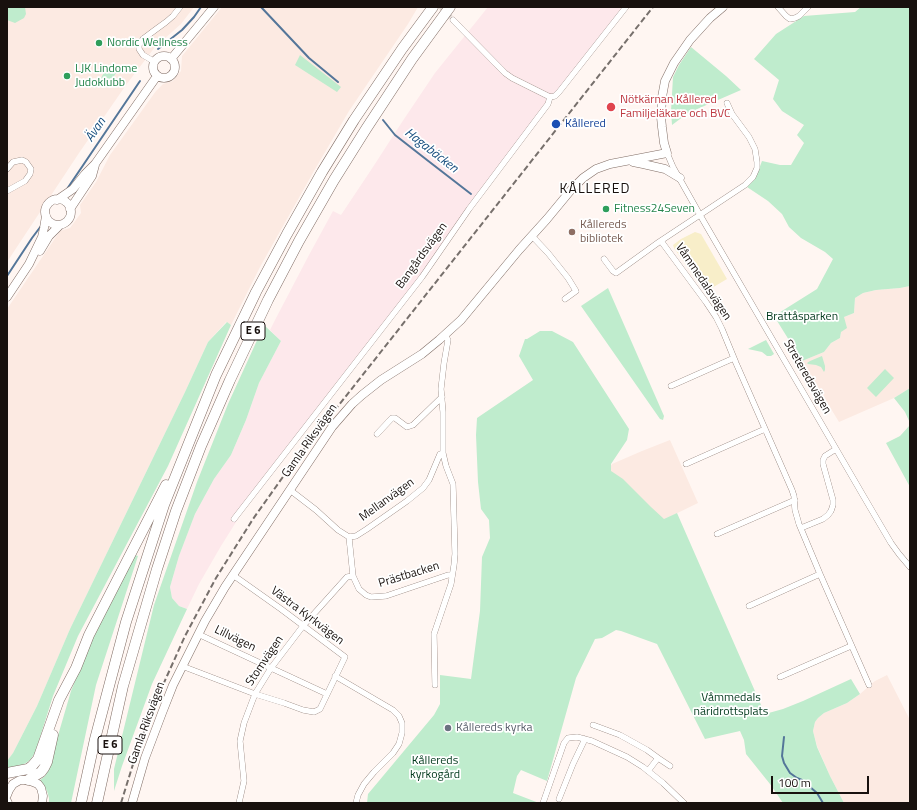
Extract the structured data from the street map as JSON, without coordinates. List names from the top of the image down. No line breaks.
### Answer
{"streets":{"highway":["E 6"],"street":["Bangårdsvägen","Våmmedalsvägen","Streteredsvägen","Gamla Riksvägen","Mellanvägen","Prästbacken","Västra Kyrkvägen","Lillvägen","Stomvägen"]},"crossings":[["Våmmedalsvägen","Streteredsvägen"],["Streteredsvägen","Gamla Riksvägen"],["Gamla Riksvägen","Västra Kyrkvägen"],["Gamla Riksvägen","Lillvägen"],["Mellanvägen","Prästbacken"],["Prästbacken","Stomvägen"],["Västra Kyrkvägen","Stomvägen"],["Lillvägen","Stomvägen"]],"districts":["KÅLLERED"],"water":["Ävan","Hagabäcken"],"parks":["Brattåsparken","Våmmedals näridrottsplats","Kållereds kyrkogård"],"places":["Nordic Wellness","LJK Lindome Judoklubb","Nötkärnan Kållered Familjeläkare och BVC","Kållered","Fitness24Seven","Kållereds bibliotek","Kållereds kyrka"],"scale_bar":"100 m"}
